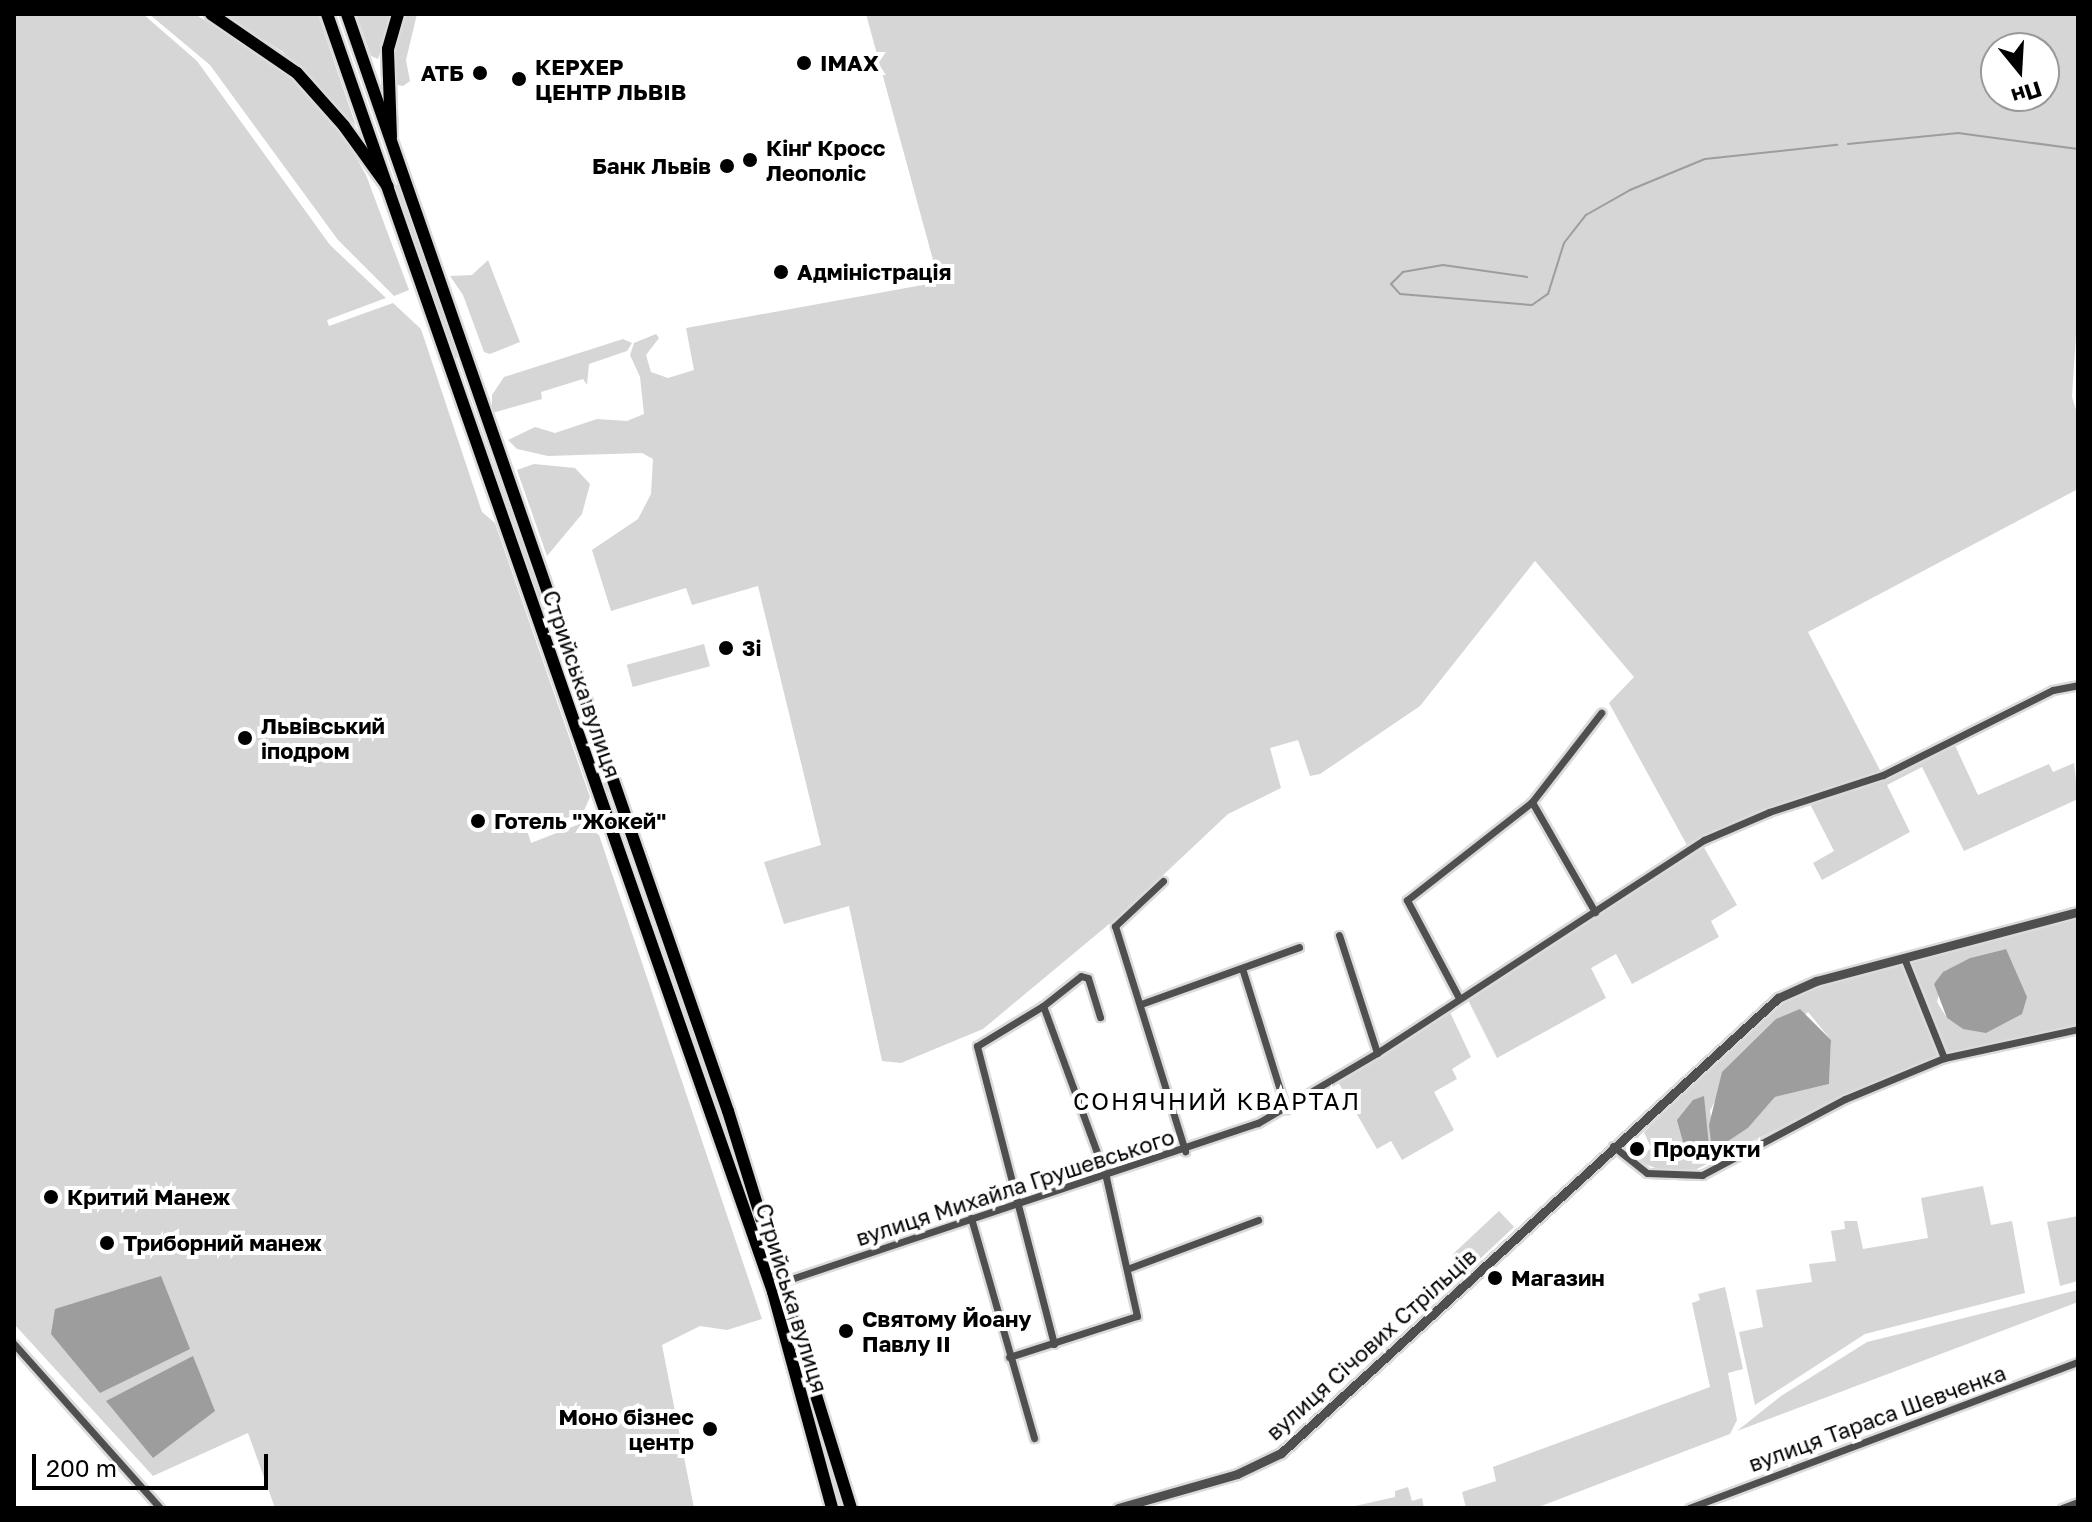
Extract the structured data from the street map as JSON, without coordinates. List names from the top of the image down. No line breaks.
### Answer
{"streets":{"main road":["Стрийська вулиця"],"street":["вулиця Михайла Грушевського","вулиця Січових Стрільців","вулиця Тараса Шевченка"]},"crossings":[["Стрийська вулиця","вулиця Михайла Грушевського"]],"districts":["СОНЯЧНИЙ КВАРТАЛ"],"places":["IMAX","АТБ","КЕРХЕР ЦЕНТР ЛЬВІВ","Кінґ Кросс Леополіс","Банк Львів","Адміністрація","3і","Львівський іподром","Готель \"Жокей\"","Продукти","Критий Манеж","Триборний манеж","Магазин","Святому Йоану Павлу ІІ","Моно бізнес центр"],"scale_bar":"200 m","north":"bottom"}
